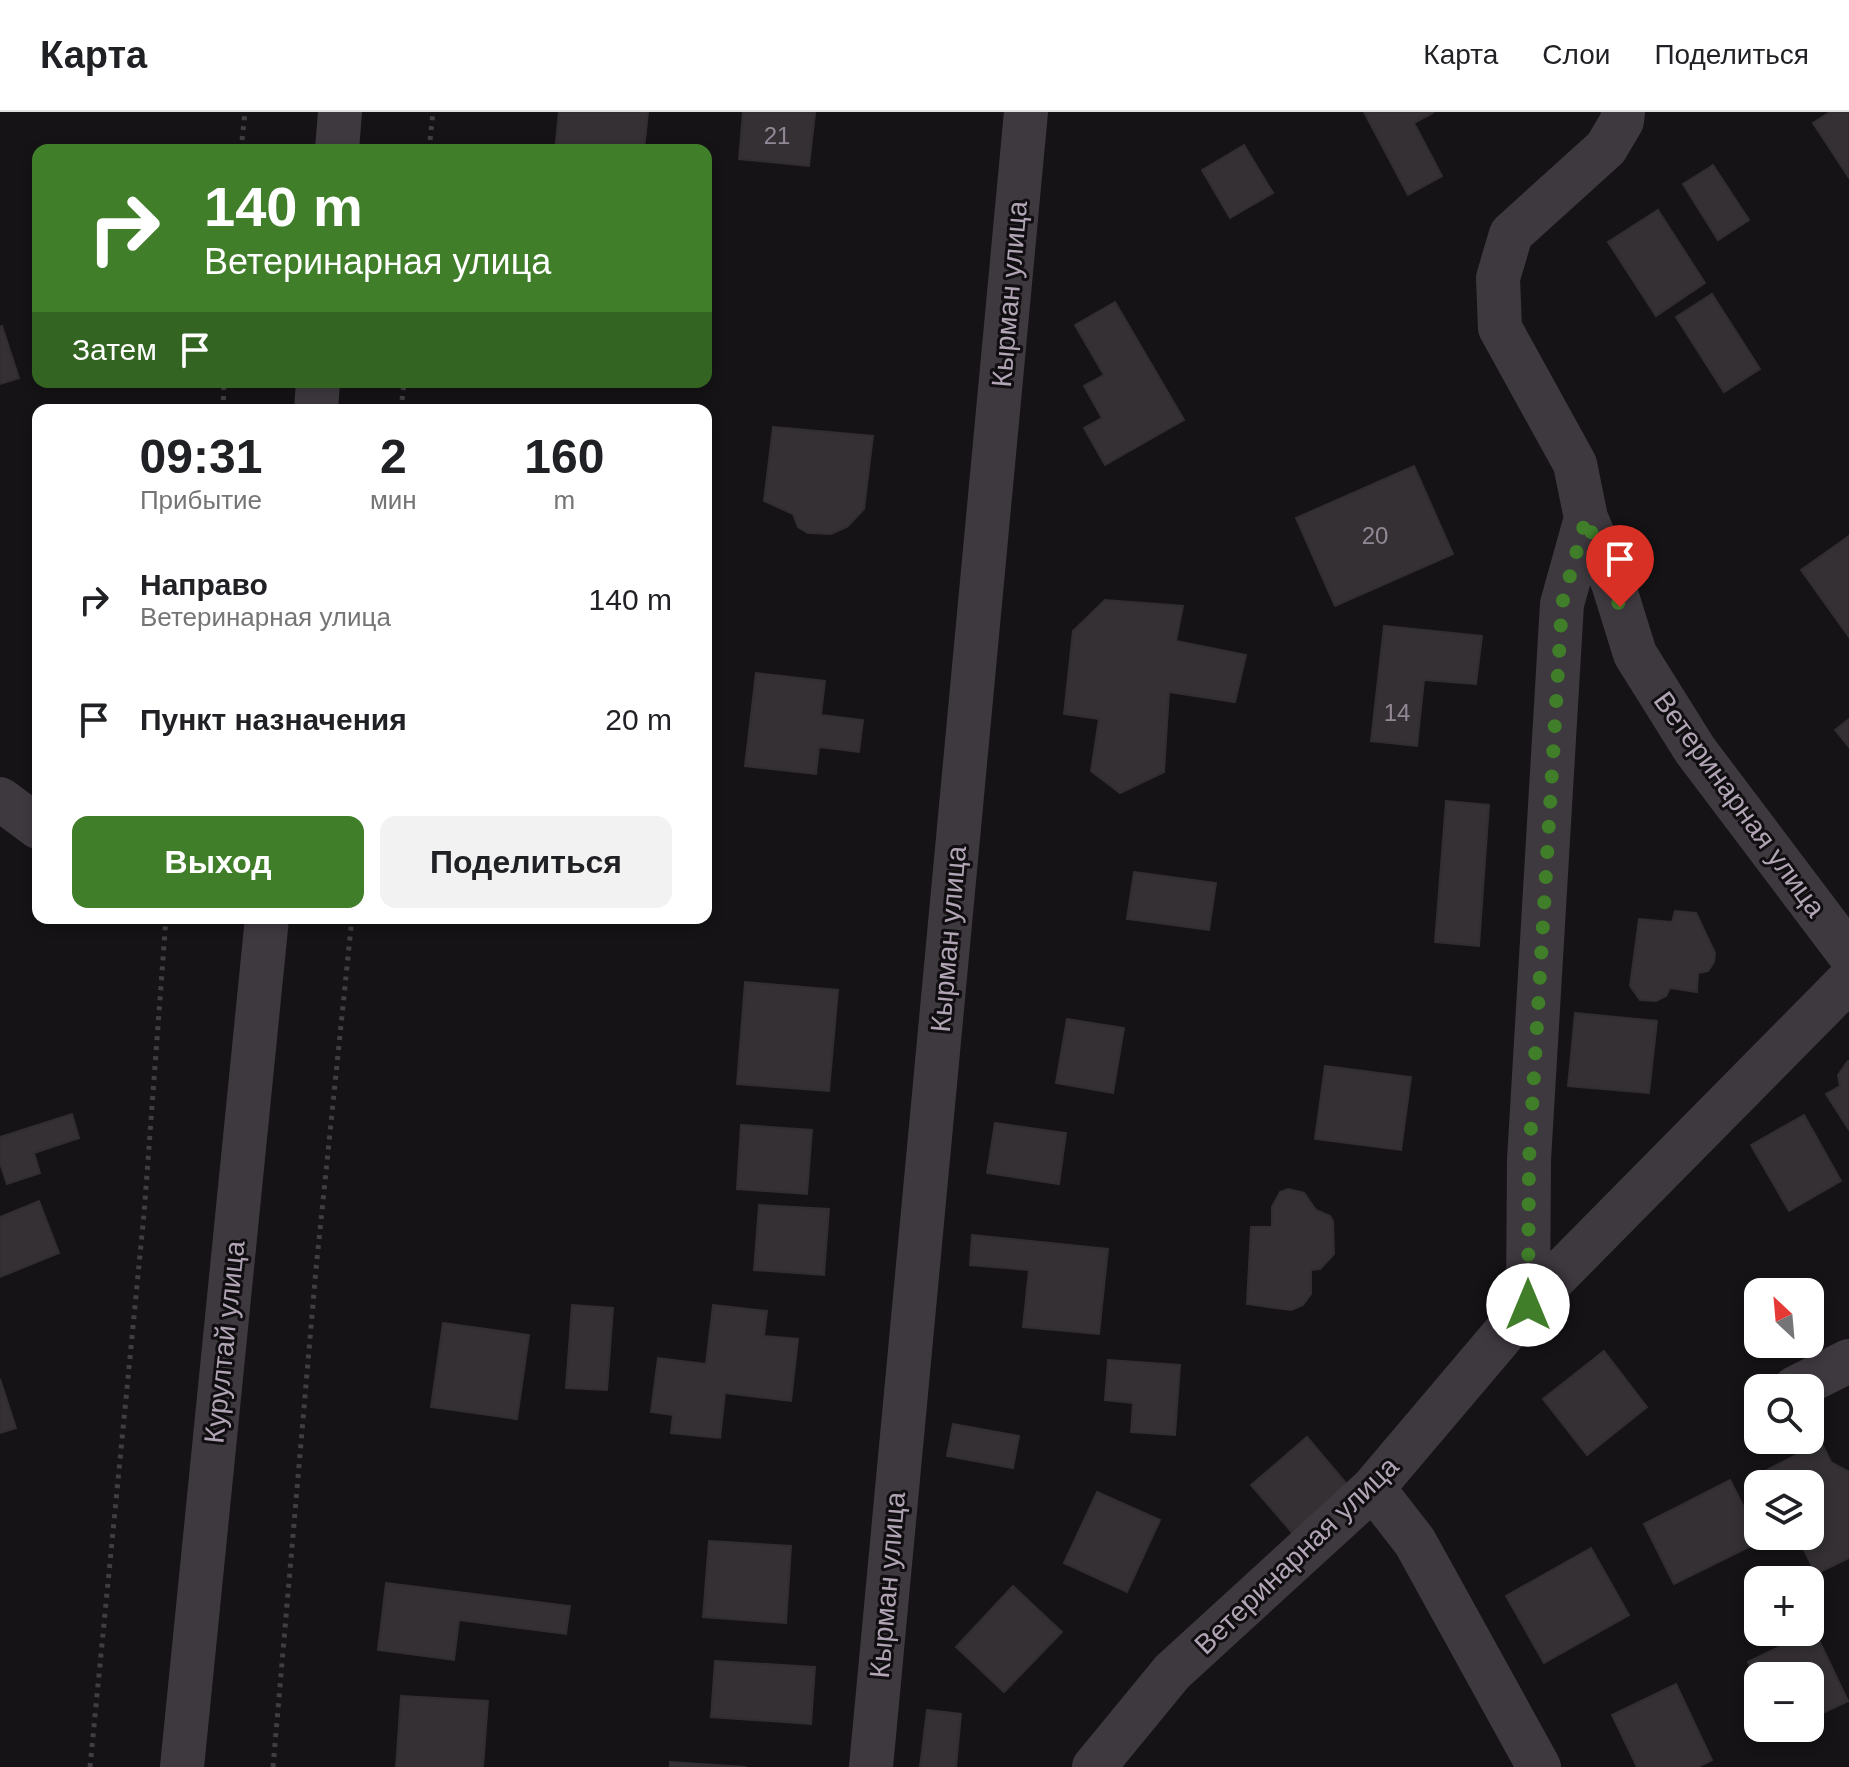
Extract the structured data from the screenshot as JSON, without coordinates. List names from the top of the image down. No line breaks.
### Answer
{"streets":{"street":["Кырман улица","Ветеринарная улица","Курултай улица"]},"house_numbers":["21","20","14"],"north":"top left","page":{"header":"Карта","nav":["Карта","Слои","Поделиться"],"turn":["140 m","Ветеринарная улица"],"then":"Затем","eta":["09:31","Прибытие","2","мин","160","m"],"list":[{"name":"Направо","note":"Ветеринарная улица","value":"140 m"},{"name":"Пункт назначения","value":"20 m"}],"buttons":["Выход","Поделиться"],"map_buttons":["+","−"]}}
